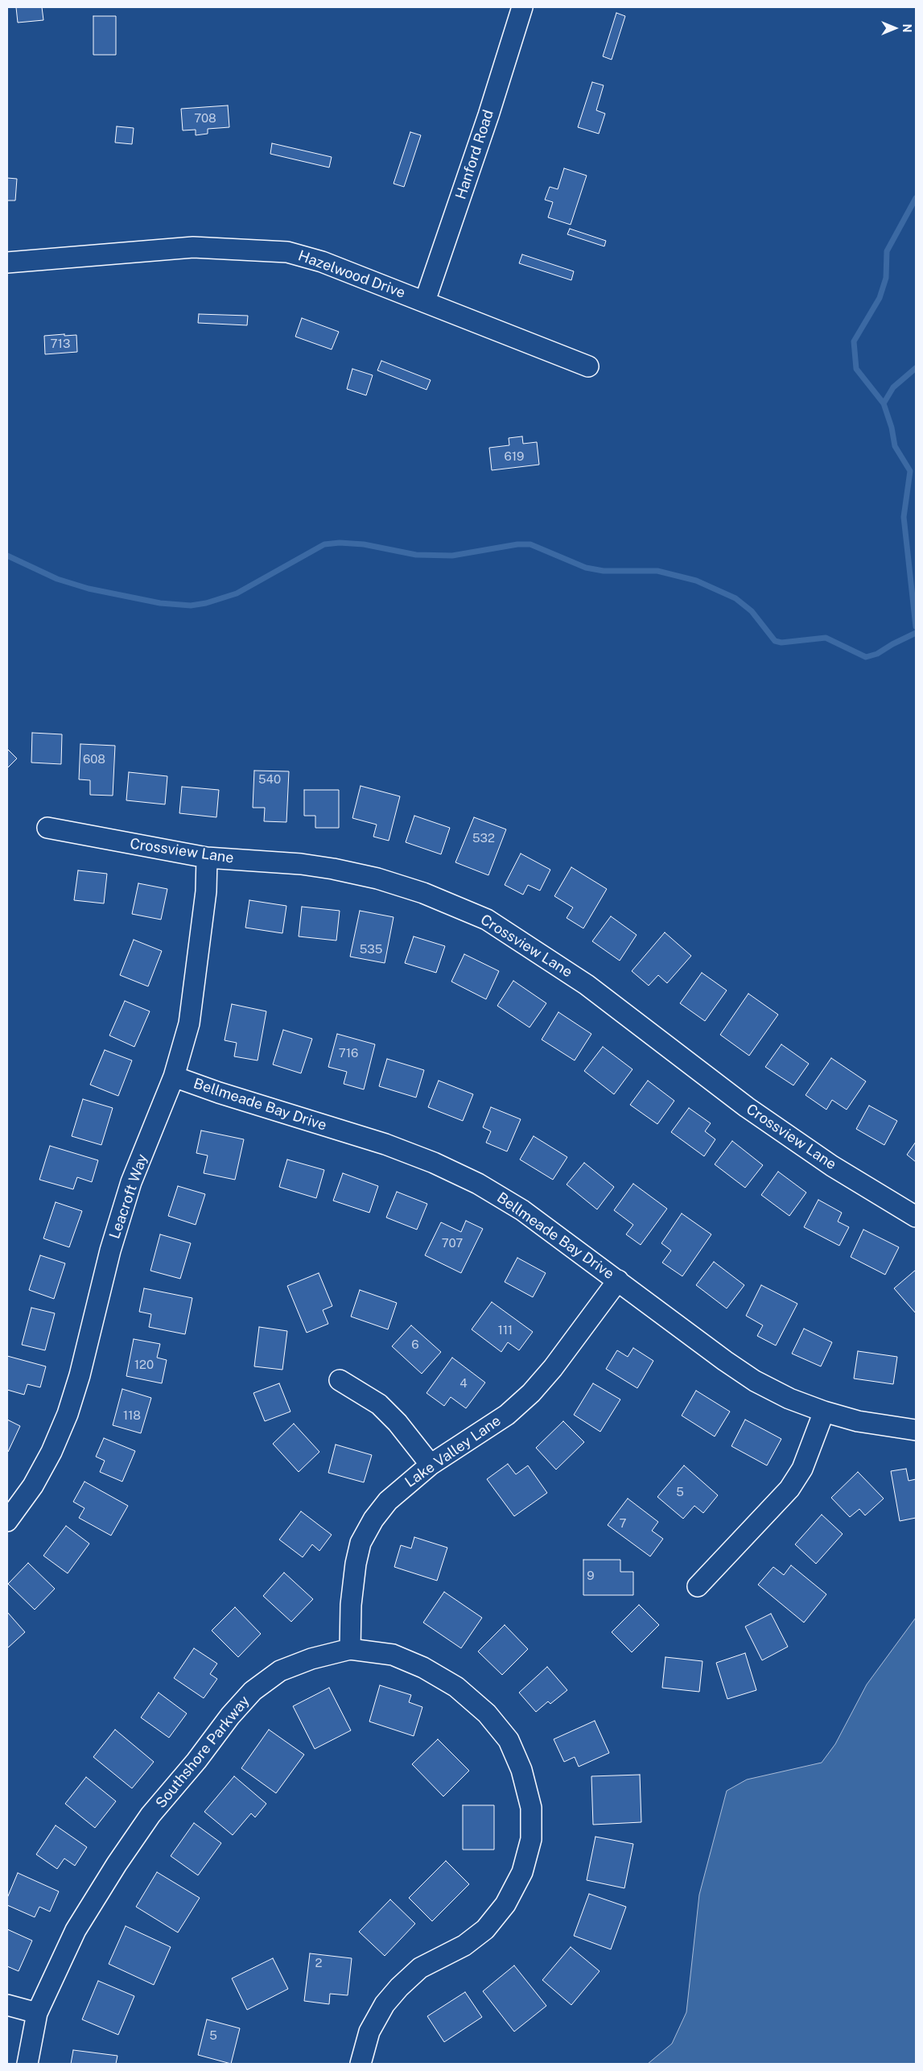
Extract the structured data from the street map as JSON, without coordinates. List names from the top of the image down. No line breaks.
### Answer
{"streets":{"street":["Hanford Road","Hazelwood Drive","Crossview Lane","Bellmeade Bay Drive","Leacroft Way","Lake Valley Lane","Southshore Parkway"]},"crossings":[["Hanford Road","Hazelwood Drive"],["Crossview Lane","Leacroft Way"],["Bellmeade Bay Drive","Leacroft Way"],["Bellmeade Bay Drive","Lake Valley Lane"],["Lake Valley Lane","Southshore Parkway"]],"house_numbers":["708","713","619","608","540","532","535","716","707","111","6","120","4","118","5","7","9","2","5"],"north":"right"}
